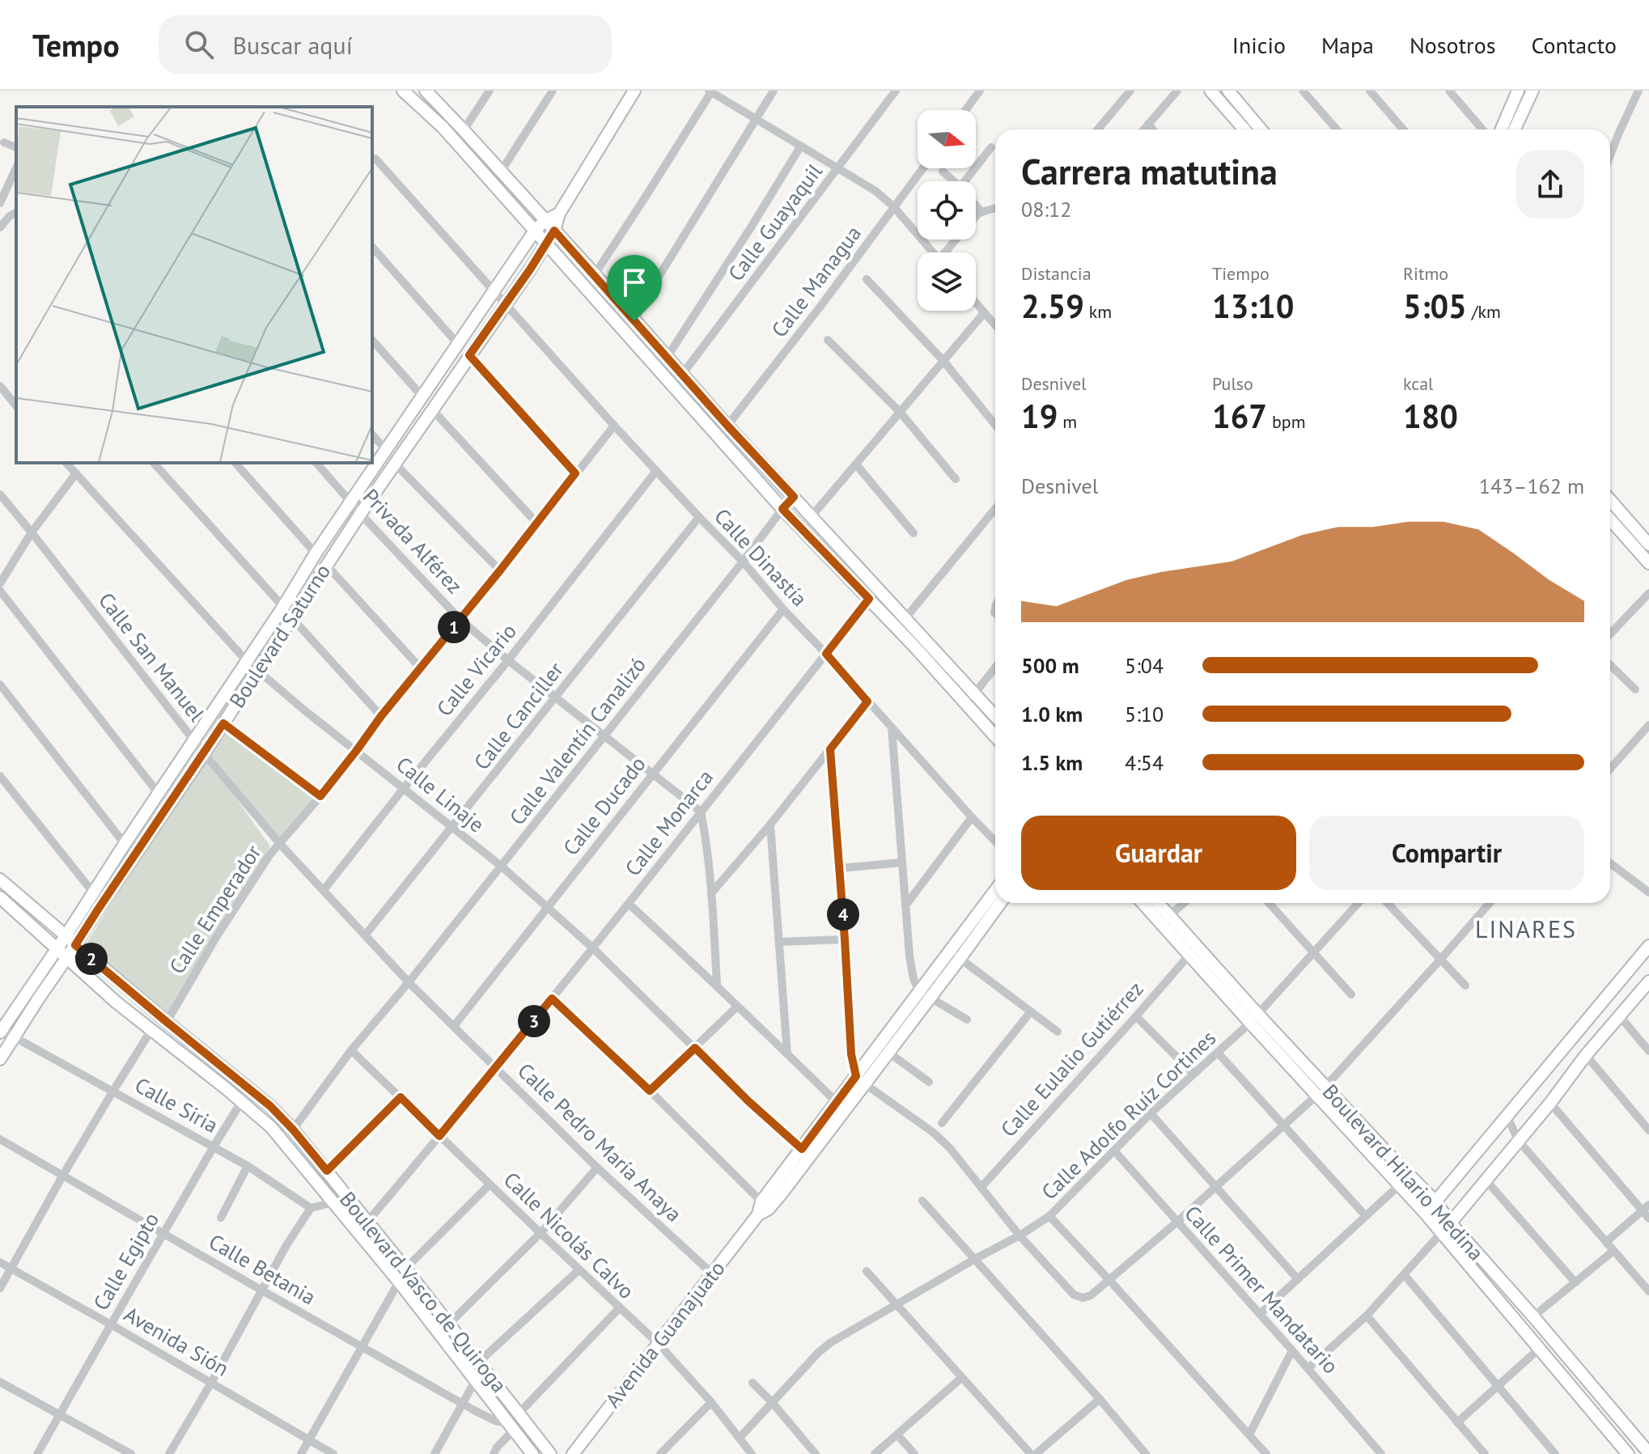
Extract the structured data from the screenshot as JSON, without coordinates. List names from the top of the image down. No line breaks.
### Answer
{"streets":{"street":["Calle Guayaquil","Calle Managua","Privada Alférez","Calle Dinastía","Boulevard Saturno","Calle San Manuel","Calle Vicario","Calle Canciller","Calle Valentín Canalizó","Calle Linaje","Calle Ducado","Calle Monarca","Calle Emperador","Calle Eulalio Gutiérrez","Calle Siria","Calle Adolfo Ruíz Cortines","Calle Pedro María Anaya","Boulevard Hilario Medina","Calle Nicolás Calvo","Calle Egipto","Calle Betania","Calle Primer Mandatario","Boulevard Vasco de Quiroga","Avenida Guanajuato","Avenida Sión"]},"crossings":[["Privada Alférez","Boulevard Saturno"],["Privada Alférez","Calle Vicario"],["Privada Alférez","Calle Canciller"],["Privada Alférez","Calle Valentín Canalizó"],["Privada Alférez","Calle Ducado"],["Privada Alférez","Calle Monarca"],["Privada Alférez","Calle Emperador"],["Calle Dinastía","Boulevard Saturno"],["Calle Dinastía","Calle Vicario"],["Calle Dinastía","Calle Canciller"],["Calle Dinastía","Calle Valentín Canalizó"],["Calle Dinastía","Calle Ducado"],["Calle Dinastía","Calle Monarca"],["Calle Dinastía","Calle Emperador"],["Boulevard Saturno","Calle San Manuel"],["Boulevard Saturno","Calle Linaje"],["Boulevard Saturno","Calle Siria"],["Boulevard Saturno","Boulevard Vasco de Quiroga"],["Calle San Manuel","Calle Vicario"],["Calle San Manuel","Calle Canciller"],["Calle San Manuel","Calle Valentín Canalizó"],["Calle San Manuel","Calle Emperador"],["Calle San Manuel","Calle Pedro María Anaya"],["Calle Vicario","Calle Linaje"],["Calle Canciller","Calle Linaje"],["Calle Valentín Canalizó","Calle Linaje"],["Calle Valentín Canalizó","Calle Pedro María Anaya"],["Calle Valentín Canalizó","Calle Nicolás Calvo"],["Calle Valentín Canalizó","Boulevard Vasco de Quiroga"],["Calle Linaje","Calle Ducado"],["Calle Linaje","Calle Monarca"],["Calle Linaje","Calle Emperador"],["Calle Linaje","Avenida Guanajuato"],["Calle Ducado","Calle Pedro María Anaya"],["Calle Monarca","Calle Pedro María Anaya"],["Calle Monarca","Calle Nicolás Calvo"],["Calle Monarca","Boulevard Vasco de Quiroga"],["Calle Emperador","Boulevard Vasco de Quiroga"],["Calle Eulalio Gutiérrez","Boulevard Hilario Medina"],["Calle Siria","Calle Egipto"],["Calle Adolfo Ruíz Cortines","Boulevard Hilario Medina"],["Calle Adolfo Ruíz Cortines","Calle Nicolás Calvo"],["Calle Adolfo Ruíz Cortines","Calle Primer Mandatario"],["Calle Pedro María Anaya","Avenida Guanajuato"],["Calle Nicolás Calvo","Avenida Guanajuato"],["Calle Egipto","Calle Betania"],["Calle Egipto","Boulevard Vasco de Quiroga"],["Calle Egipto","Avenida Sión"],["Calle Betania","Boulevard Vasco de Quiroga"]],"districts":["LINARES"],"north":"right","page":{"header":"Tempo","search":"Buscar aquí","nav":["Inicio","Mapa","Nosotros","Contacto"],"heading":["Carrera matutina","08:12"],"stats":[["Distancia","2.59 km"],["Tiempo","13:10"],["Ritmo","5:05 /km"],["Desnivel","19 m"],["Pulso","167 bpm"],["kcal","180"]],"chart":["Desnivel","143–162 m"],"pins":["1","4","2","3"],"list":[{"name":"500 m","note":"5:04"},{"name":"1.0 km","note":"5:10"},{"name":"1.5 km","note":"4:54"}],"buttons":["Guardar","Compartir"]}}
